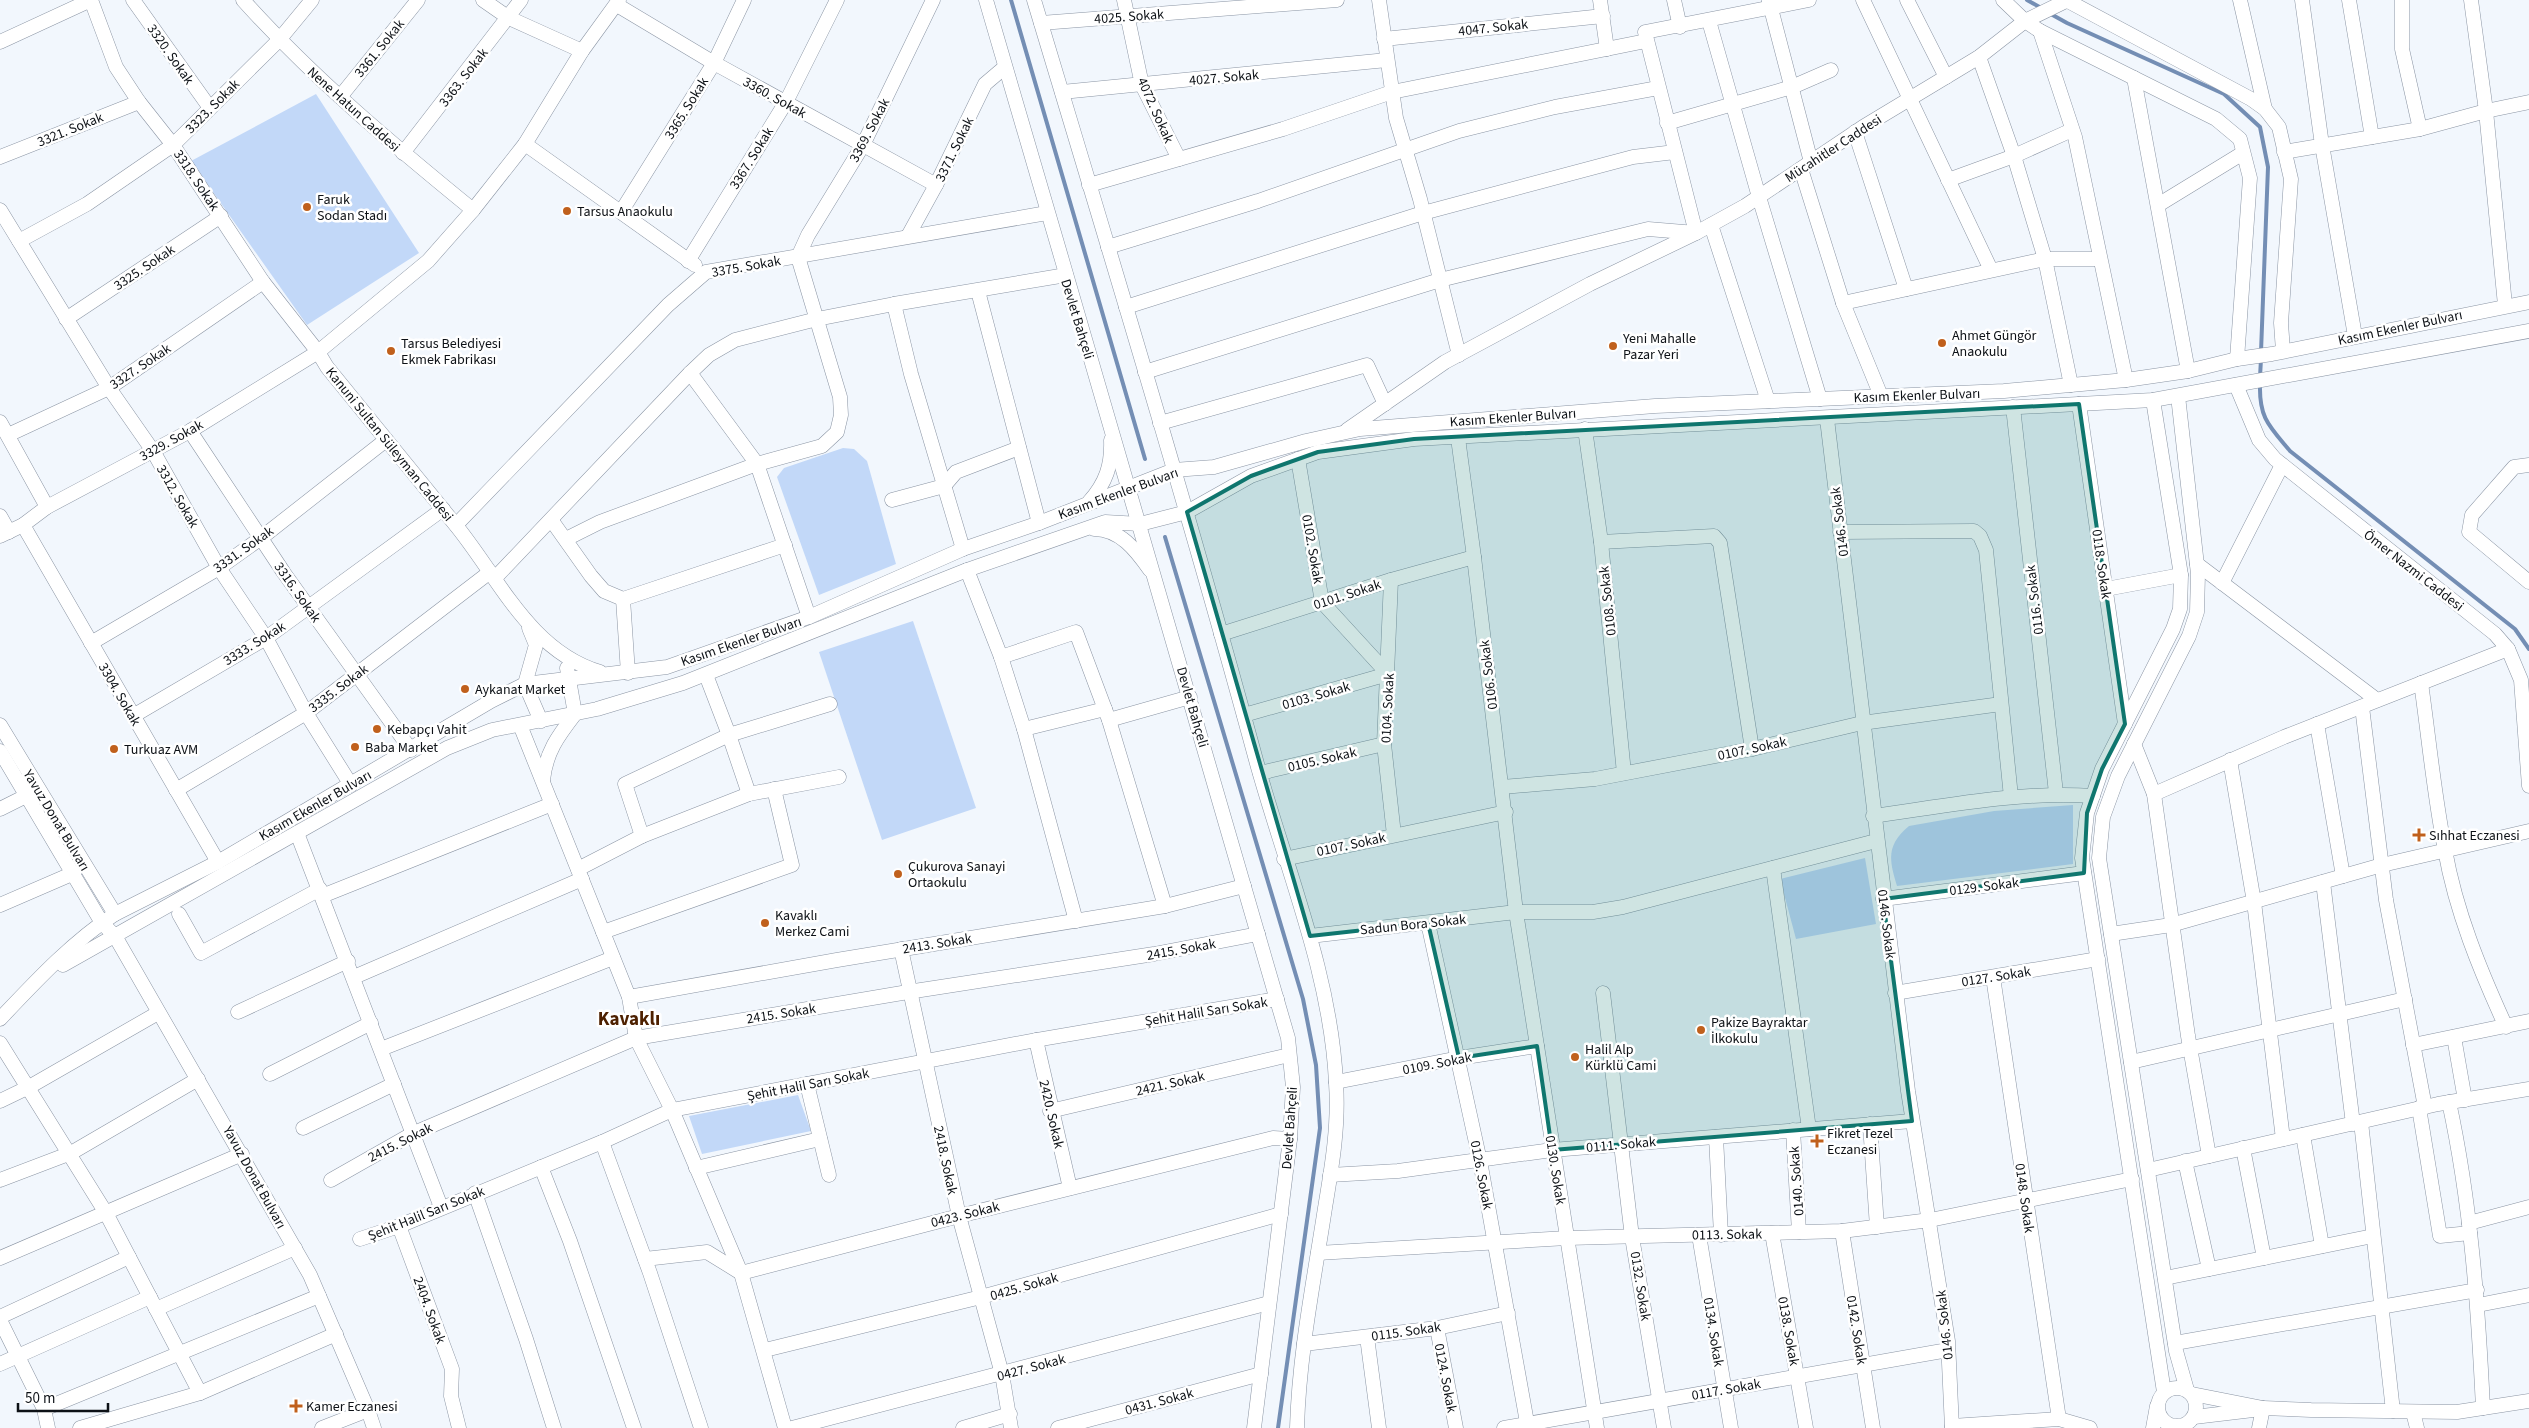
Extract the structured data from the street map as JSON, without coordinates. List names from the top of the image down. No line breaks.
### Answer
{"streets":{"street":["4025. Sokak","4047. Sokak","3361. Sokak","3320. Sokak","3363. Sokak","4027. Sokak","3360. Sokak","3323. Sokak","3365. Sokak","Nene Hatun Caddesi","4072. Sokak","3321. Sokak","3369. Sokak","Mücahitler Caddesi","3371. Sokak","3367. Sokak","3318. Sokak","3375. Sokak","3325. Sokak","Devlet Bahçeli","Kasım Ekenler Bulvarı","3327. Sokak","3329. Sokak","Kanuni Sultan Süleyman Caddesi","3312. Sokak","0146. Sokak","3331. Sokak","0102. Sokak","0118. Sokak","Ömer Nazmi Caddesi","3316. Sokak","0101. Sokak","0116. Sokak","0108. Sokak","3333. Sokak","0106. Sokak","3335. Sokak","3304. Sokak","0103. Sokak","0104. Sokak","0107. Sokak","0105. Sokak","Yavuz Donat Bulvarı","0129. Sokak","Sadun Bora Sokak","2413. Sokak","2415. Sokak","0127. Sokak","Şehit Halil Sarı Sokak","0109. Sokak","2421. Sokak","2420. Sokak","0111. Sokak","2418. Sokak","0130. Sokak","0126. Sokak","0140. Sokak","0148. Sokak","0423. Sokak","0113. Sokak","0425. Sokak","0132. Sokak","2404. Sokak","0142. Sokak","0115. Sokak","0138. Sokak","0134. Sokak","0427. Sokak","0124. Sokak","0117. Sokak","0431. Sokak"]},"crossings":[["4025. Sokak","4072. Sokak"],["3361. Sokak","Nene Hatun Caddesi"],["3320. Sokak","3323. Sokak"],["3363. Sokak","Nene Hatun Caddesi"],["4027. Sokak","4072. Sokak"],["3360. Sokak","3365. Sokak"],["3360. Sokak","3369. Sokak"],["3360. Sokak","3371. Sokak"],["3360. Sokak","3367. Sokak"],["3360. Sokak","Kanuni Sultan Süleyman Caddesi"],["3323. Sokak","Nene Hatun Caddesi"],["3323. Sokak","3318. Sokak"],["3323. Sokak","3312. Sokak"],["Nene Hatun Caddesi","Kanuni Sultan Süleyman Caddesi"],["3321. Sokak","3318. Sokak"],["3369. Sokak","3375. Sokak"],["Mücahitler Caddesi","Kasım Ekenler Bulvarı"],["3371. Sokak","3375. Sokak"],["3371. Sokak","Devlet Bahçeli"],["3318. Sokak","3325. Sokak"],["3318. Sokak","3327. Sokak"],["3318. Sokak","3329. Sokak"],["3318. Sokak","Kanuni Sultan Süleyman Caddesi"],["3375. Sokak","Devlet Bahçeli"],["3375. Sokak","Kanuni Sultan Süleyman Caddesi"],["3325. Sokak","3312. Sokak"],["Devlet Bahçeli","Kasım Ekenler Bulvarı"],["Devlet Bahçeli","3335. Sokak"],["Devlet Bahçeli","2413. Sokak"],["Devlet Bahçeli","2415. Sokak"],["Devlet Bahçeli","Şehit Halil Sarı Sokak"],["Devlet Bahçeli","2421. Sokak"],["Devlet Bahçeli","0423. Sokak"],["Devlet Bahçeli","0425. Sokak"],["Devlet Bahçeli","0427. Sokak"],["Devlet Bahçeli","0431. Sokak"],["Kasım Ekenler Bulvarı","3312. Sokak"],["Kasım Ekenler Bulvarı","0146. Sokak"],["Kasım Ekenler Bulvarı","0102. Sokak"],["Kasım Ekenler Bulvarı","0118. Sokak"],["Kasım Ekenler Bulvarı","Ömer Nazmi Caddesi"],["Kasım Ekenler Bulvarı","3316. Sokak"],["Kasım Ekenler Bulvarı","0116. Sokak"],["Kasım Ekenler Bulvarı","0108. Sokak"],["Kasım Ekenler Bulvarı","0106. Sokak"],["Kasım Ekenler Bulvarı","3304. Sokak"],["Kasım Ekenler Bulvarı","Yavuz Donat Bulvarı"],["3327. Sokak","3312. Sokak"],["3329. Sokak","Kanuni Sultan Süleyman Caddesi"],["3329. Sokak","3312. Sokak"],["3329. Sokak","3316. Sokak"],["3329. Sokak","3304. Sokak"],["Kanuni Sultan Süleyman Caddesi","3331. Sokak"],["Kanuni Sultan Süleyman Caddesi","3333. Sokak"],["Kanuni Sultan Süleyman Caddesi","3335. Sokak"],["3312. Sokak","3331. Sokak"],["3312. Sokak","3333. Sokak"],["3312. Sokak","3335. Sokak"],["0146. Sokak","0107. Sokak"],["0146. Sokak","0129. Sokak"],["0146. Sokak","Sadun Bora Sokak"],["0146. Sokak","0127. Sokak"],["0146. Sokak","0111. Sokak"],["0146. Sokak","0113. Sokak"],["0146. Sokak","0117. Sokak"],["3331. Sokak","3316. Sokak"],["3331. Sokak","3304. Sokak"],["0102. Sokak","0101. Sokak"],["0102. Sokak","0103. Sokak"],["0102. Sokak","0104. Sokak"],["3316. Sokak","3333. Sokak"],["3316. Sokak","3335. Sokak"],["0101. Sokak","0106. Sokak"],["0101. Sokak","0104. Sokak"],["0108. Sokak","0107. Sokak"],["3333. Sokak","3304. Sokak"],["0106. Sokak","0107. Sokak"],["0106. Sokak","Sadun Bora Sokak"],["0106. Sokak","0130. Sokak"],["3335. Sokak","3304. Sokak"],["0103. Sokak","0104. Sokak"],["0104. Sokak","0107. Sokak"],["0104. Sokak","0105. Sokak"],["Sadun Bora Sokak","0130. Sokak"],["Sadun Bora Sokak","0126. Sokak"],["2413. Sokak","2418. Sokak"],["2415. Sokak","2418. Sokak"],["0127. Sokak","0148. Sokak"],["Şehit Halil Sarı Sokak","2420. Sokak"],["Şehit Halil Sarı Sokak","2418. Sokak"],["Şehit Halil Sarı Sokak","2404. Sokak"],["0109. Sokak","0130. Sokak"],["0109. Sokak","0126. Sokak"],["2421. Sokak","2420. Sokak"],["2420. Sokak","0423. Sokak"],["0111. Sokak","0130. Sokak"],["0111. Sokak","0126. Sokak"],["0111. Sokak","0140. Sokak"],["0111. Sokak","0132. Sokak"],["2418. Sokak","0423. Sokak"],["2418. Sokak","0425. Sokak"],["2418. Sokak","0427. Sokak"],["0130. Sokak","0113. Sokak"],["0130. Sokak","0117. Sokak"],["0126. Sokak","0113. Sokak"],["0126. Sokak","0115. Sokak"],["0126. Sokak","0117. Sokak"],["0140. Sokak","0113. Sokak"],["0148. Sokak","0113. Sokak"],["0113. Sokak","0132. Sokak"],["0113. Sokak","0142. Sokak"],["0113. Sokak","0138. Sokak"],["0113. Sokak","0134. Sokak"],["0132. Sokak","0117. Sokak"],["0142. Sokak","0117. Sokak"],["0115. Sokak","0124. Sokak"],["0138. Sokak","0117. Sokak"],["0134. Sokak","0117. Sokak"]],"districts":["Kavaklı"],"places":{"other":["Faruk Sodan Stadı","Tarsus Anaokulu","Ahmet Güngör Anaokulu","Yeni Mahalle Pazar Yeri","Tarsus Belediyesi Ekmek Fabrikası","Aykanat Market","Kebapçı Vahit","Baba Market","Turkuaz AVM","Çukurova Sanayi Ortaokulu","Kavaklı Merkez Cami","Pakize Bayraktar İlkokulu","Halil Alp Kürklü Cami"],"health":["Sıhhat Eczanesi","Fikret Tezel Eczanesi","Kamer Eczanesi"]},"scale_bar":"50 m"}
